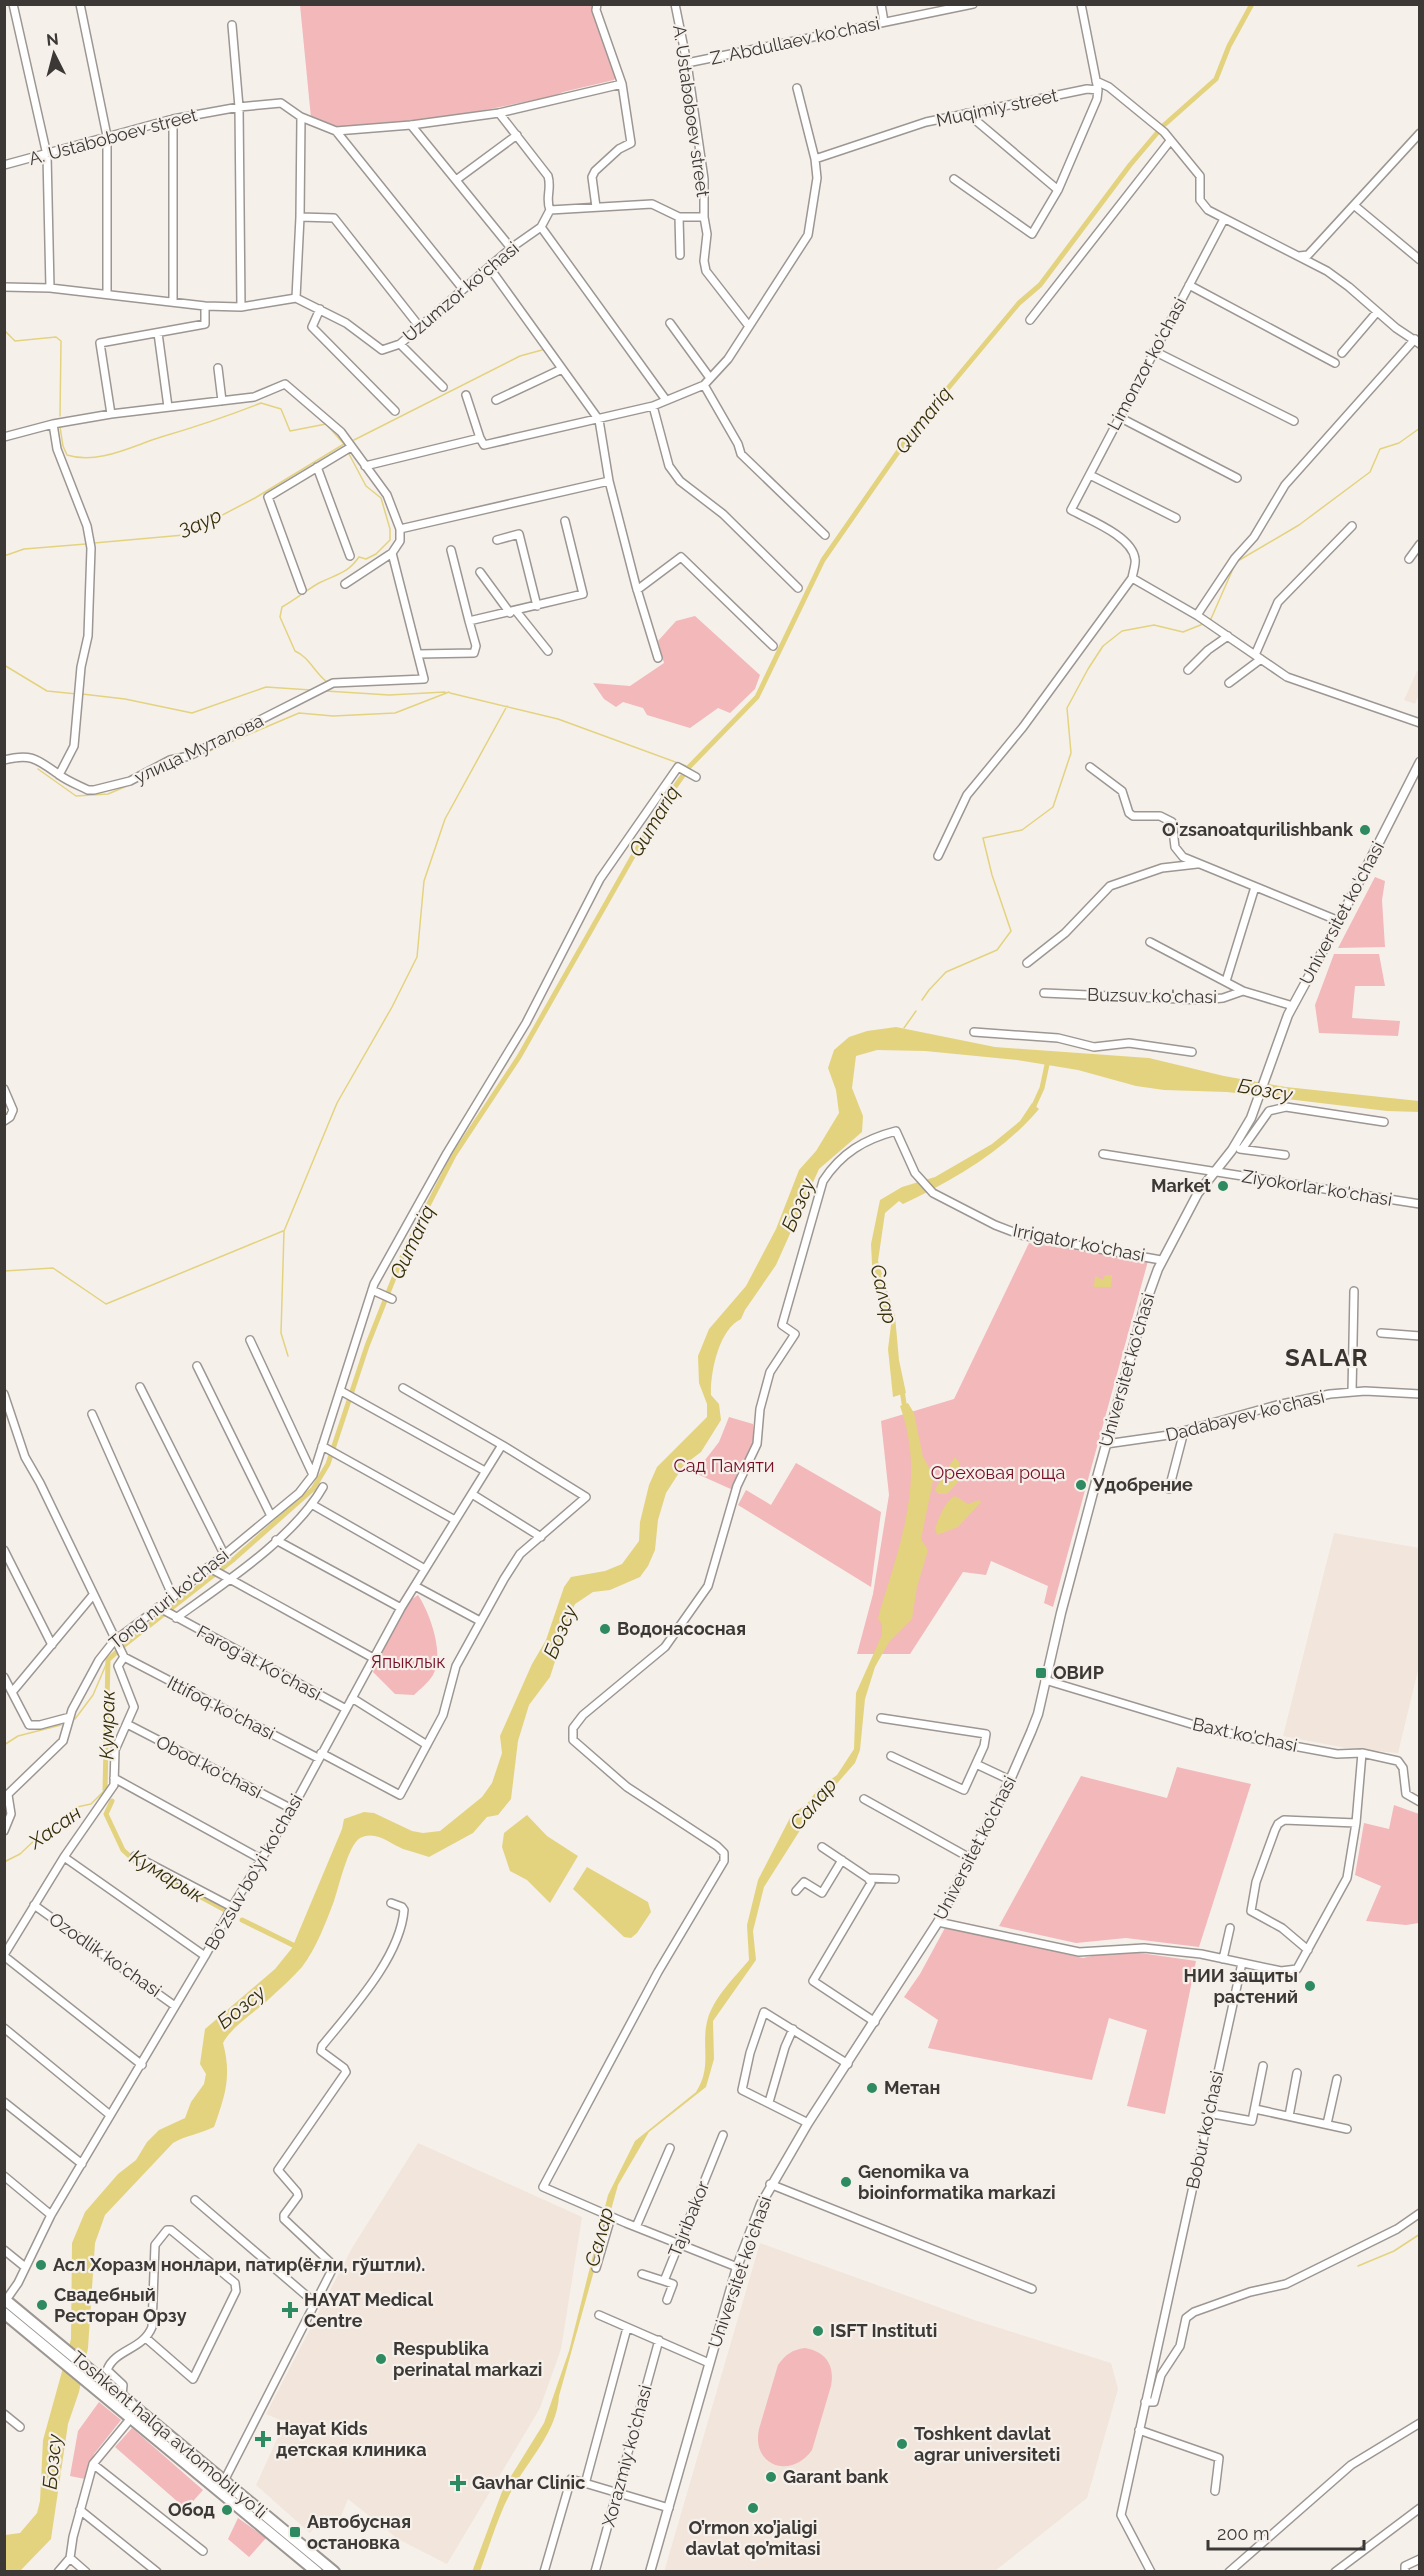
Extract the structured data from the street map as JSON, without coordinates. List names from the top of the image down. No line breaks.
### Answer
{"streets":{"highway":["Toshkent halqa avtomobil yo'li"],"main road":["Universitet ko'chasi"],"street":["Z. Abdullaev ko'chasi","Muqimiy street","A. Ustaboboev street","Uzumzor ko'chasi","Limonzor ko'chasi","улица Муталова","Buzsuv ko'chasi","Ziyokorlar ko'chasi","Irrigator ko'chasi","Dadabayev ko'chasi","Tong nuri ko'chasi","Farog'at Ko'chasi","Ittifoq ko'chasi","Baxt ko'chasi","Obod ko'chasi","Bo'zsuv bo'yi ko'chasi","Ozodlik ko'chasi","Bobur ko'chasi","Tajribakor","Xorazmiy ko'chasi"]},"crossings":[["Z. Abdullaev ko'chasi","A. Ustaboboev street"],["A. Ustaboboev street","Uzumzor ko'chasi"],["Universitet ko'chasi","Buzsuv ko'chasi"],["Universitet ko'chasi","Ziyokorlar ko'chasi"],["Universitet ko'chasi","Irrigator ko'chasi"],["Universitet ko'chasi","Dadabayev ko'chasi"],["Universitet ko'chasi","Baxt ko'chasi"],["Tong nuri ko'chasi","Farog'at Ko'chasi"],["Farog'at Ko'chasi","Bo'zsuv bo'yi ko'chasi"],["Ittifoq ko'chasi","Bo'zsuv bo'yi ko'chasi"],["Obod ko'chasi","Bo'zsuv bo'yi ko'chasi"],["Bo'zsuv bo'yi ko'chasi","Ozodlik ko'chasi"],["Bo'zsuv bo'yi ko'chasi","Toshkent halqa avtomobil yo'li"]],"districts":["SALAR"],"water":["Qumariq","Заур","Бозсу","Салар","Кумрак","Хасан","Кумарык"],"parks":["Сад Памяти","Ореховая роща","Япыклык"],"places":{"other":["Oʻzsanoatqurilishbank","Market","Удобрение","Водонасосная","НИИ защиты растений","Метан","Genomika va bioinformatika markazi","Асл Хоразм нонлари, патир(ёғли, гўштли).","Свадебный Ресторан Орзу","ISFT Instituti","Respublika perinatal markazi","Toshkent davlat agrar universiteti","Garant bank","O’rmon xo’jaligi davlat qo’mitasi","Обод"],"transit":["ОВИР","Автобусная остановка"],"health":["HAYAT Medical Centre","Hayat Kids детская клиника","Gavhar Clinic"]},"scale_bar":"200 m","north":"top"}
